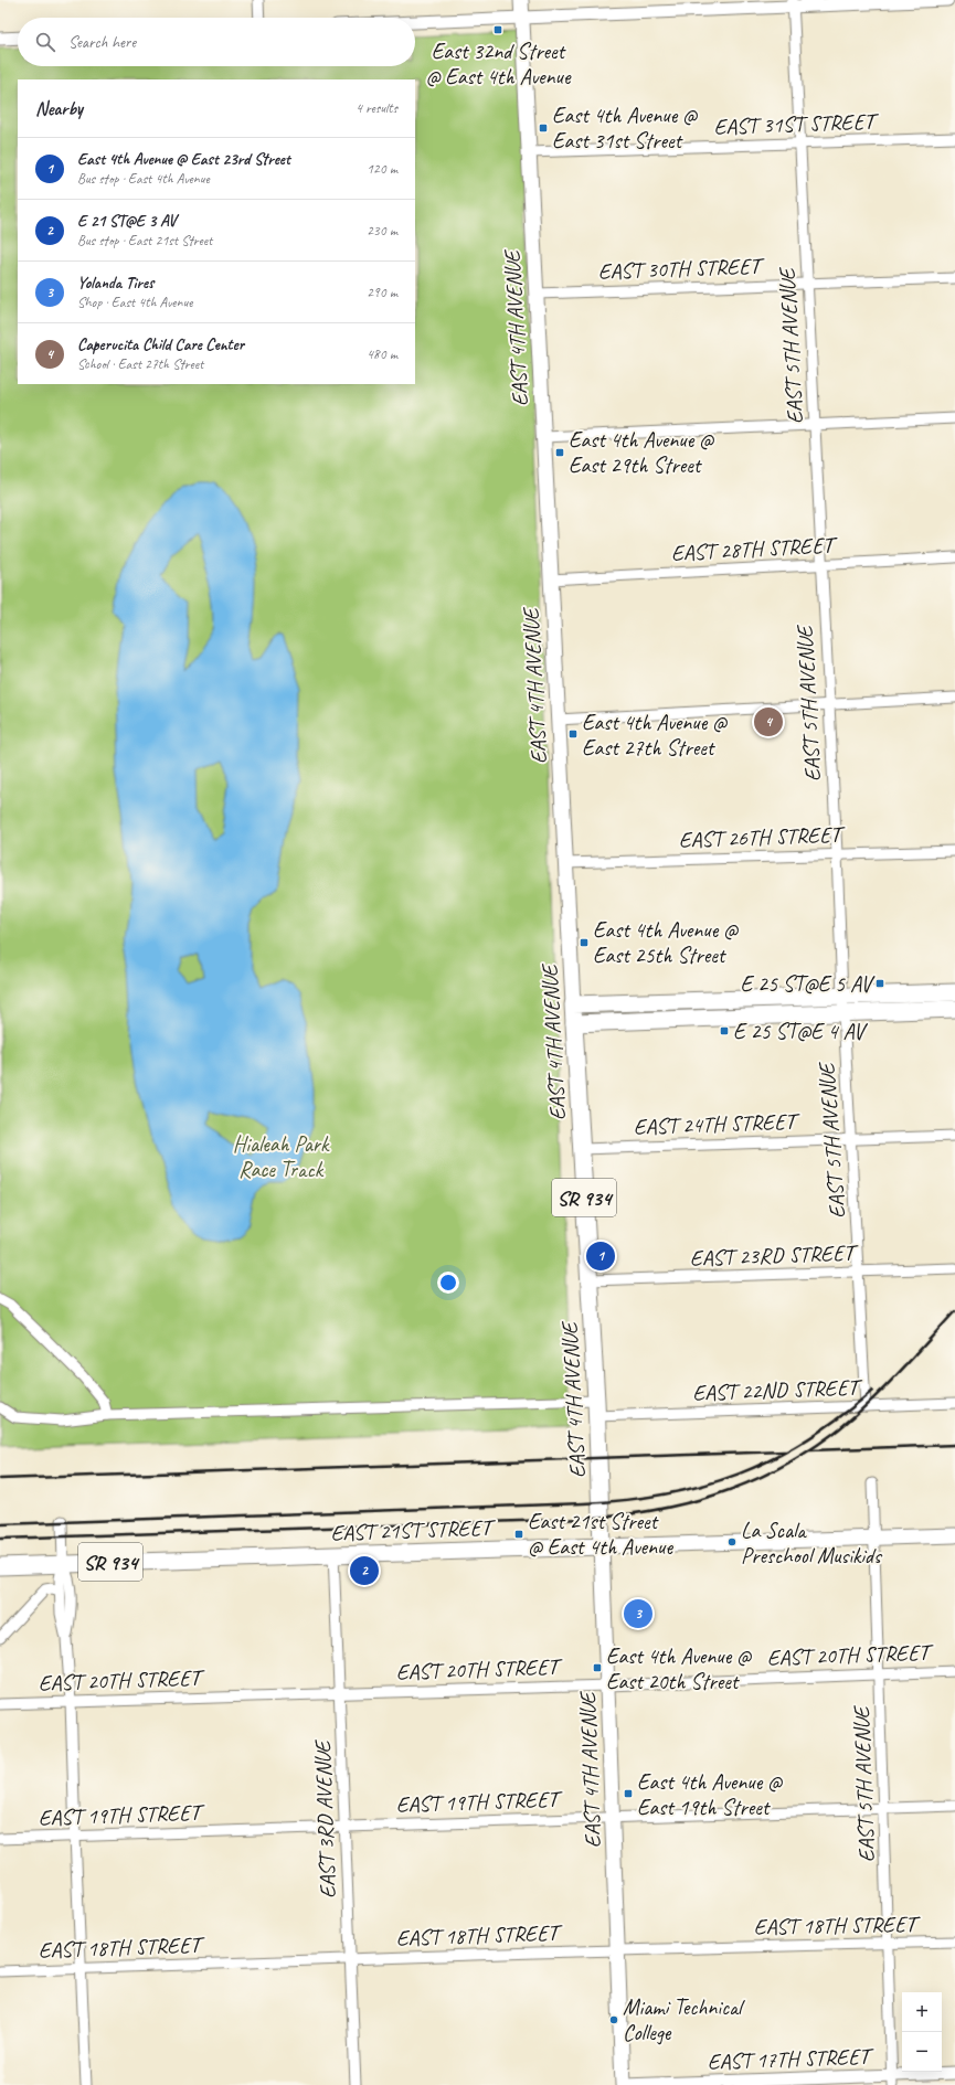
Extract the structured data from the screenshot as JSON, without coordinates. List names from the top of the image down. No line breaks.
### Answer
{"streets":{"main road":["EAST 4TH AVENUE","SR 934","EAST 21ST STREET"],"street":["EAST 31ST STREET","EAST 30TH STREET","EAST 5TH AVENUE","EAST 28TH STREET","EAST 26TH STREET","EAST 24TH STREET","EAST 23RD STREET","EAST 22ND STREET","EAST 20TH STREET","EAST 19TH STREET","EAST 3RD AVENUE","EAST 18TH STREET","EAST 17TH STREET"]},"crossings":[["EAST 31ST STREET","EAST 4TH AVENUE"],["EAST 31ST STREET","EAST 5TH AVENUE"],["EAST 30TH STREET","EAST 4TH AVENUE"],["EAST 30TH STREET","EAST 5TH AVENUE"],["EAST 4TH AVENUE","EAST 28TH STREET"],["EAST 4TH AVENUE","EAST 26TH STREET"],["EAST 4TH AVENUE","EAST 24TH STREET"],["EAST 4TH AVENUE","EAST 23RD STREET"],["EAST 4TH AVENUE","EAST 22ND STREET"],["EAST 4TH AVENUE","EAST 21ST STREET"],["EAST 4TH AVENUE","EAST 20TH STREET"],["EAST 4TH AVENUE","EAST 19TH STREET"],["EAST 4TH AVENUE","EAST 18TH STREET"],["EAST 4TH AVENUE","EAST 17TH STREET"],["EAST 5TH AVENUE","EAST 28TH STREET"],["EAST 5TH AVENUE","EAST 26TH STREET"],["EAST 5TH AVENUE","EAST 24TH STREET"],["EAST 5TH AVENUE","EAST 23RD STREET"],["EAST 5TH AVENUE","EAST 22ND STREET"],["EAST 5TH AVENUE","EAST 21ST STREET"],["EAST 5TH AVENUE","EAST 20TH STREET"],["EAST 5TH AVENUE","EAST 19TH STREET"],["EAST 5TH AVENUE","EAST 18TH STREET"],["EAST 5TH AVENUE","EAST 17TH STREET"],["EAST 21ST STREET","EAST 3RD AVENUE"],["EAST 20TH STREET","EAST 3RD AVENUE"],["EAST 19TH STREET","EAST 3RD AVENUE"],["EAST 3RD AVENUE","EAST 18TH STREET"]],"parks":["Hialeah Park Race Track"],"places":{"transit":["East 32nd Street @ East 4th Avenue","East 4th Avenue @ East 31st Street","East 4th Avenue @ East 29th Street","East 4th Avenue @ East 27th Street","East 4th Avenue @ East 25th Street","E 25 ST@E 5 AV","E 25 ST@E 4 AV","East 21st Street @ East 4th Avenue","East 4th Avenue @ East 20th Street","East 4th Avenue @ East 19th Street"],"other":["La Scala Preschool Musikids","Miami Technical College"]},"page":{"search":"Search here","heading":["Nearby","4 results"],"list":[{"mark":"1","name":"East 4th Avenue @ East 23rd Street","note":"Bus stop · East 4th Avenue","value":"120 m"},{"mark":"2","name":"E 21 ST@E 3 AV","note":"Bus stop · East 21st Street","value":"230 m"},{"mark":"3","name":"Yolanda Tires","note":"Shop · East 4th Avenue","value":"290 m"},{"mark":"4","name":"Caperucita Child Care Center","note":"School · East 27th Street","value":"480 m"}],"pins":["4","1","2","3"],"map_buttons":["+","−"]}}
